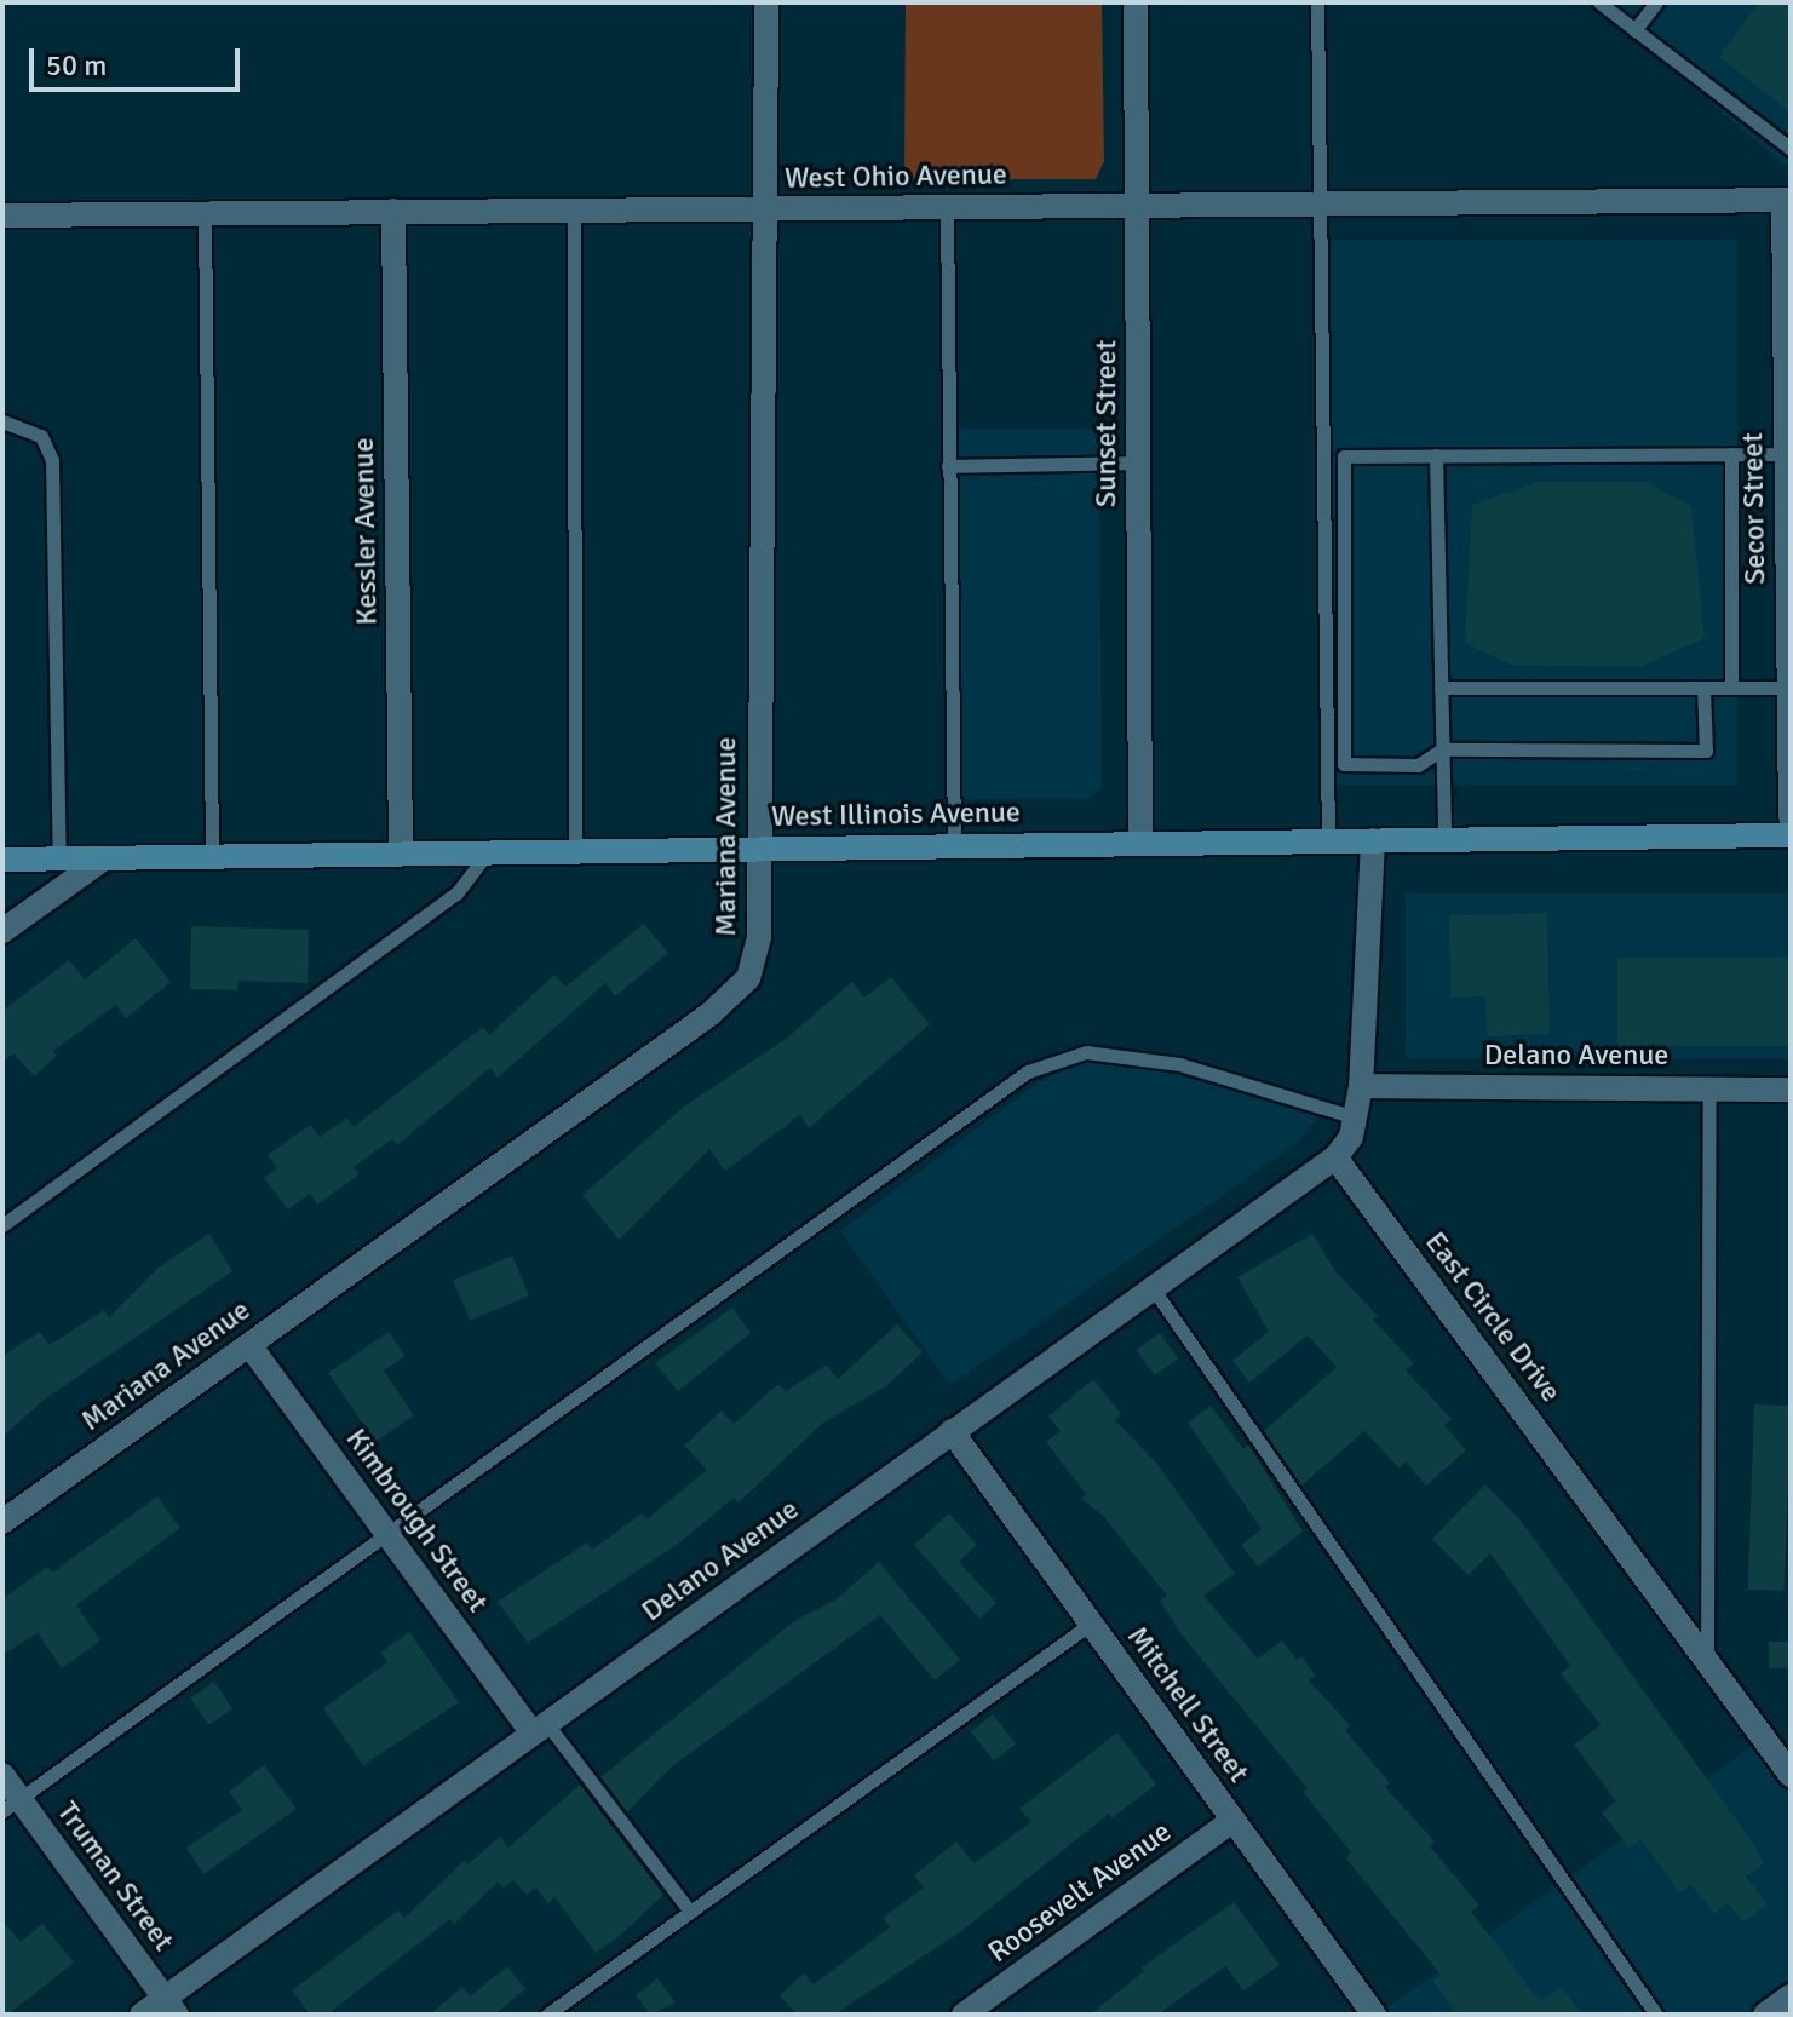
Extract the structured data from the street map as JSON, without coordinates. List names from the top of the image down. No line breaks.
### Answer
{"streets":{"main road":["West Illinois Avenue"],"street":["West Ohio Avenue","Sunset Street","Secor Street","Kessler Avenue","Mariana Avenue","Delano Avenue","East Circle Drive","Kimbrough Street","Mitchell Street","Truman Street","Roosevelt Avenue"]},"crossings":[["West Ohio Avenue","Sunset Street"],["West Ohio Avenue","Secor Street"],["West Ohio Avenue","Kessler Avenue"],["West Ohio Avenue","Mariana Avenue"],["Sunset Street","West Illinois Avenue"],["Kessler Avenue","West Illinois Avenue"],["West Illinois Avenue","Mariana Avenue"],["Mariana Avenue","Kimbrough Street"],["Delano Avenue","East Circle Drive"],["Delano Avenue","Kimbrough Street"],["Delano Avenue","Mitchell Street"],["Delano Avenue","Truman Street"],["Mitchell Street","Roosevelt Avenue"]],"scale_bar":"50 m"}
